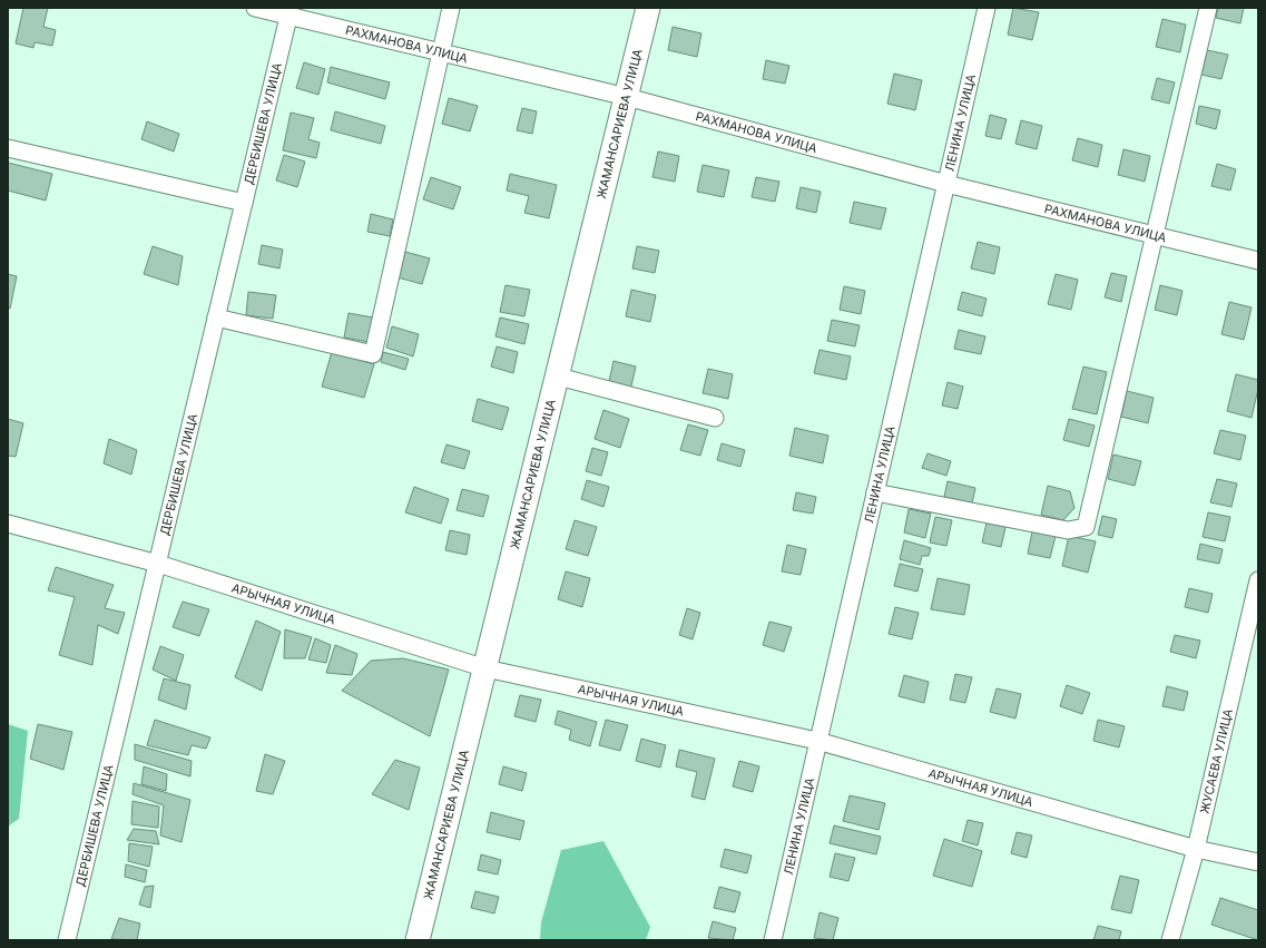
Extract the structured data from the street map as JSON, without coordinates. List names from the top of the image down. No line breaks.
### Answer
{"streets":{"street":["РАХМАНОВА УЛИЦА","ДЕРБИШЕВА УЛИЦА","ЛЕНИНА УЛИЦА","ЖАМАНСАРИЕВА УЛИЦА","АРЫЧНАЯ УЛИЦА","ЖУСАЕВА УЛИЦА"]},"crossings":[["РАХМАНОВА УЛИЦА","ДЕРБИШЕВА УЛИЦА"],["РАХМАНОВА УЛИЦА","ЛЕНИНА УЛИЦА"],["РАХМАНОВА УЛИЦА","ЖАМАНСАРИЕВА УЛИЦА"],["ДЕРБИШЕВА УЛИЦА","АРЫЧНАЯ УЛИЦА"],["ЛЕНИНА УЛИЦА","АРЫЧНАЯ УЛИЦА"],["ЖАМАНСАРИЕВА УЛИЦА","АРЫЧНАЯ УЛИЦА"],["АРЫЧНАЯ УЛИЦА","ЖУСАЕВА УЛИЦА"]]}
